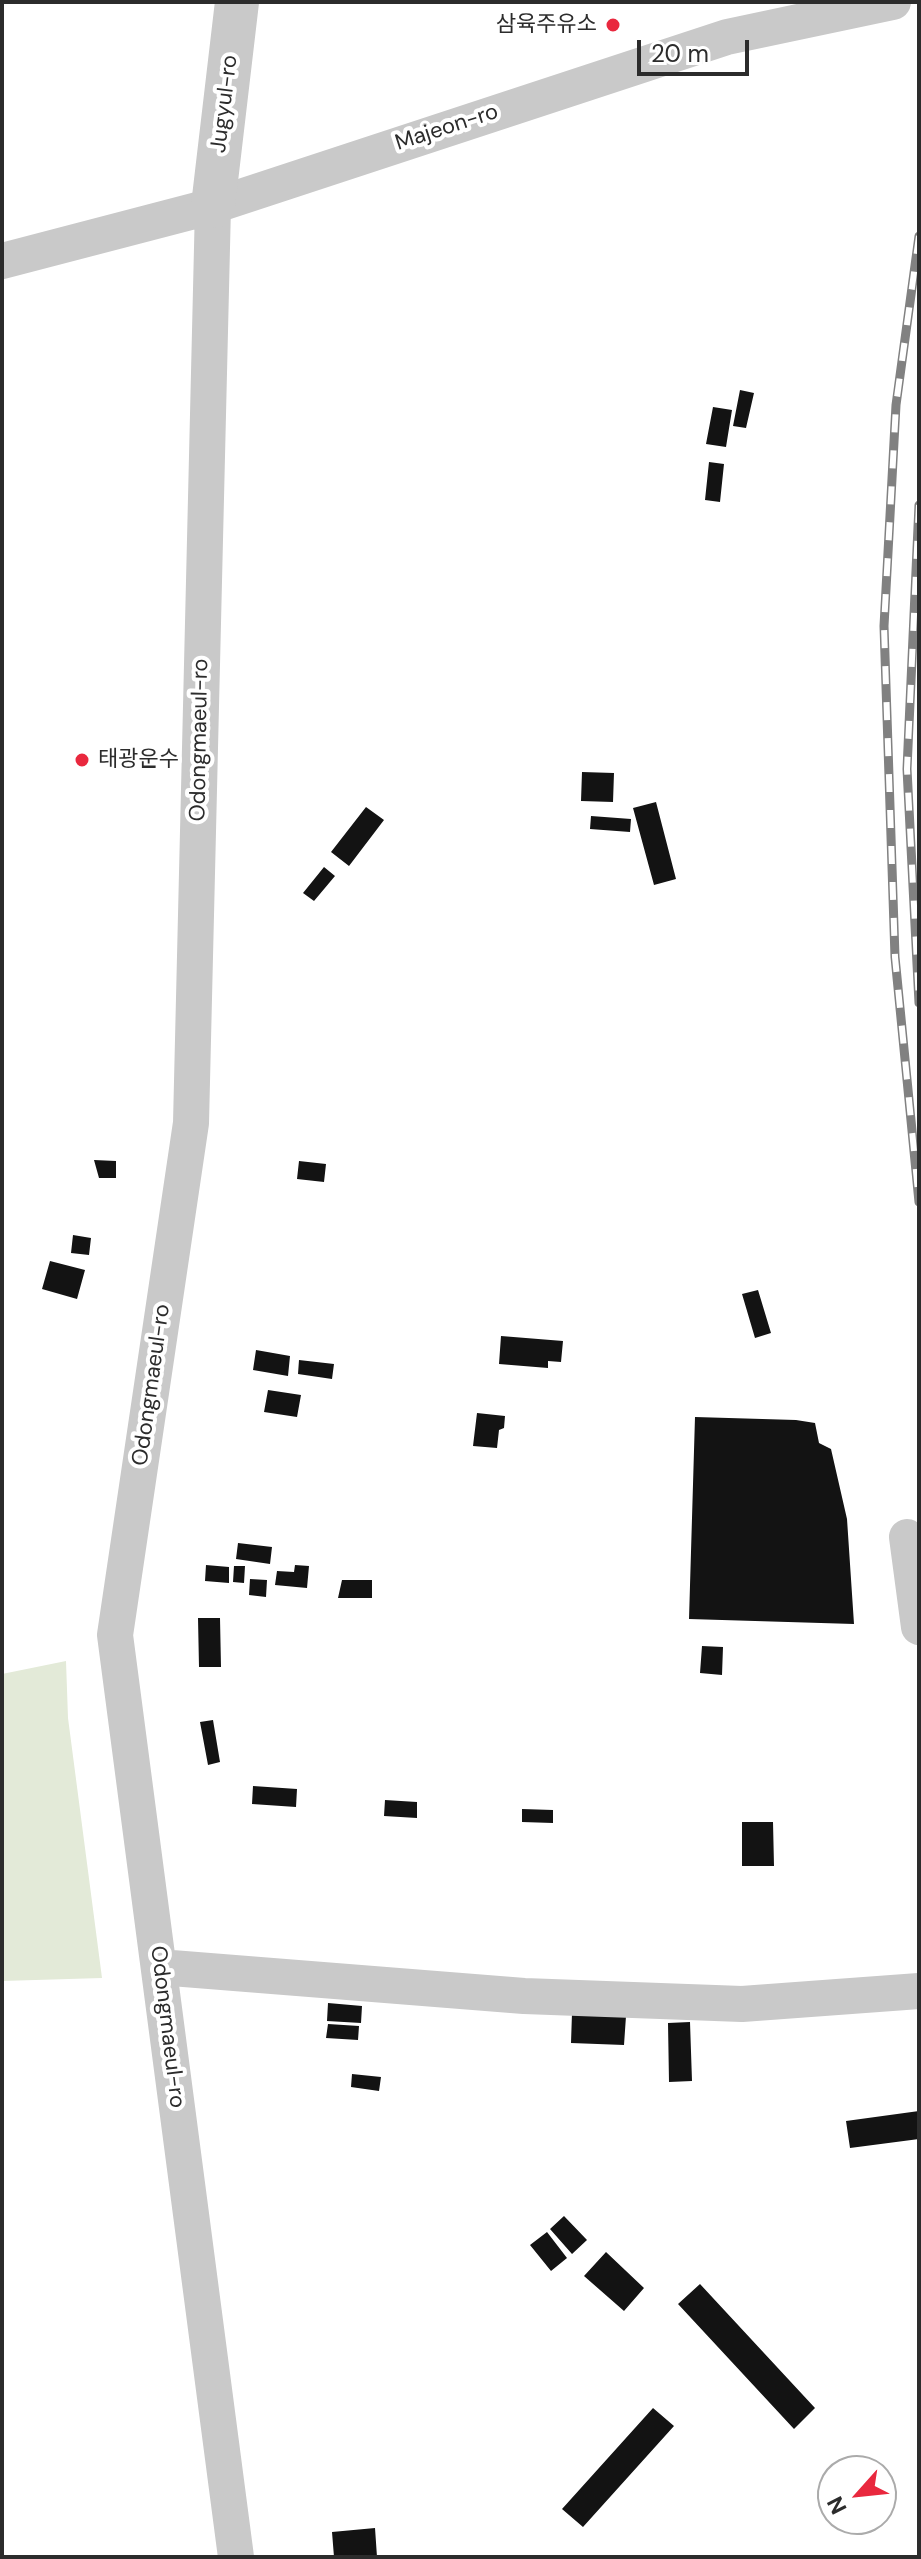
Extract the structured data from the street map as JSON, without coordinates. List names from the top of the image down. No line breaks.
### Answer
{"streets":{"street":["Jugyul-ro","Majeon-ro","Odongmaeul-ro"]},"crossings":[["Jugyul-ro","Majeon-ro"],["Jugyul-ro","Odongmaeul-ro"],["Majeon-ro","Odongmaeul-ro"]],"places":["삼육주유소","태광운수"],"scale_bar":"20 m","north":"bottom left"}
